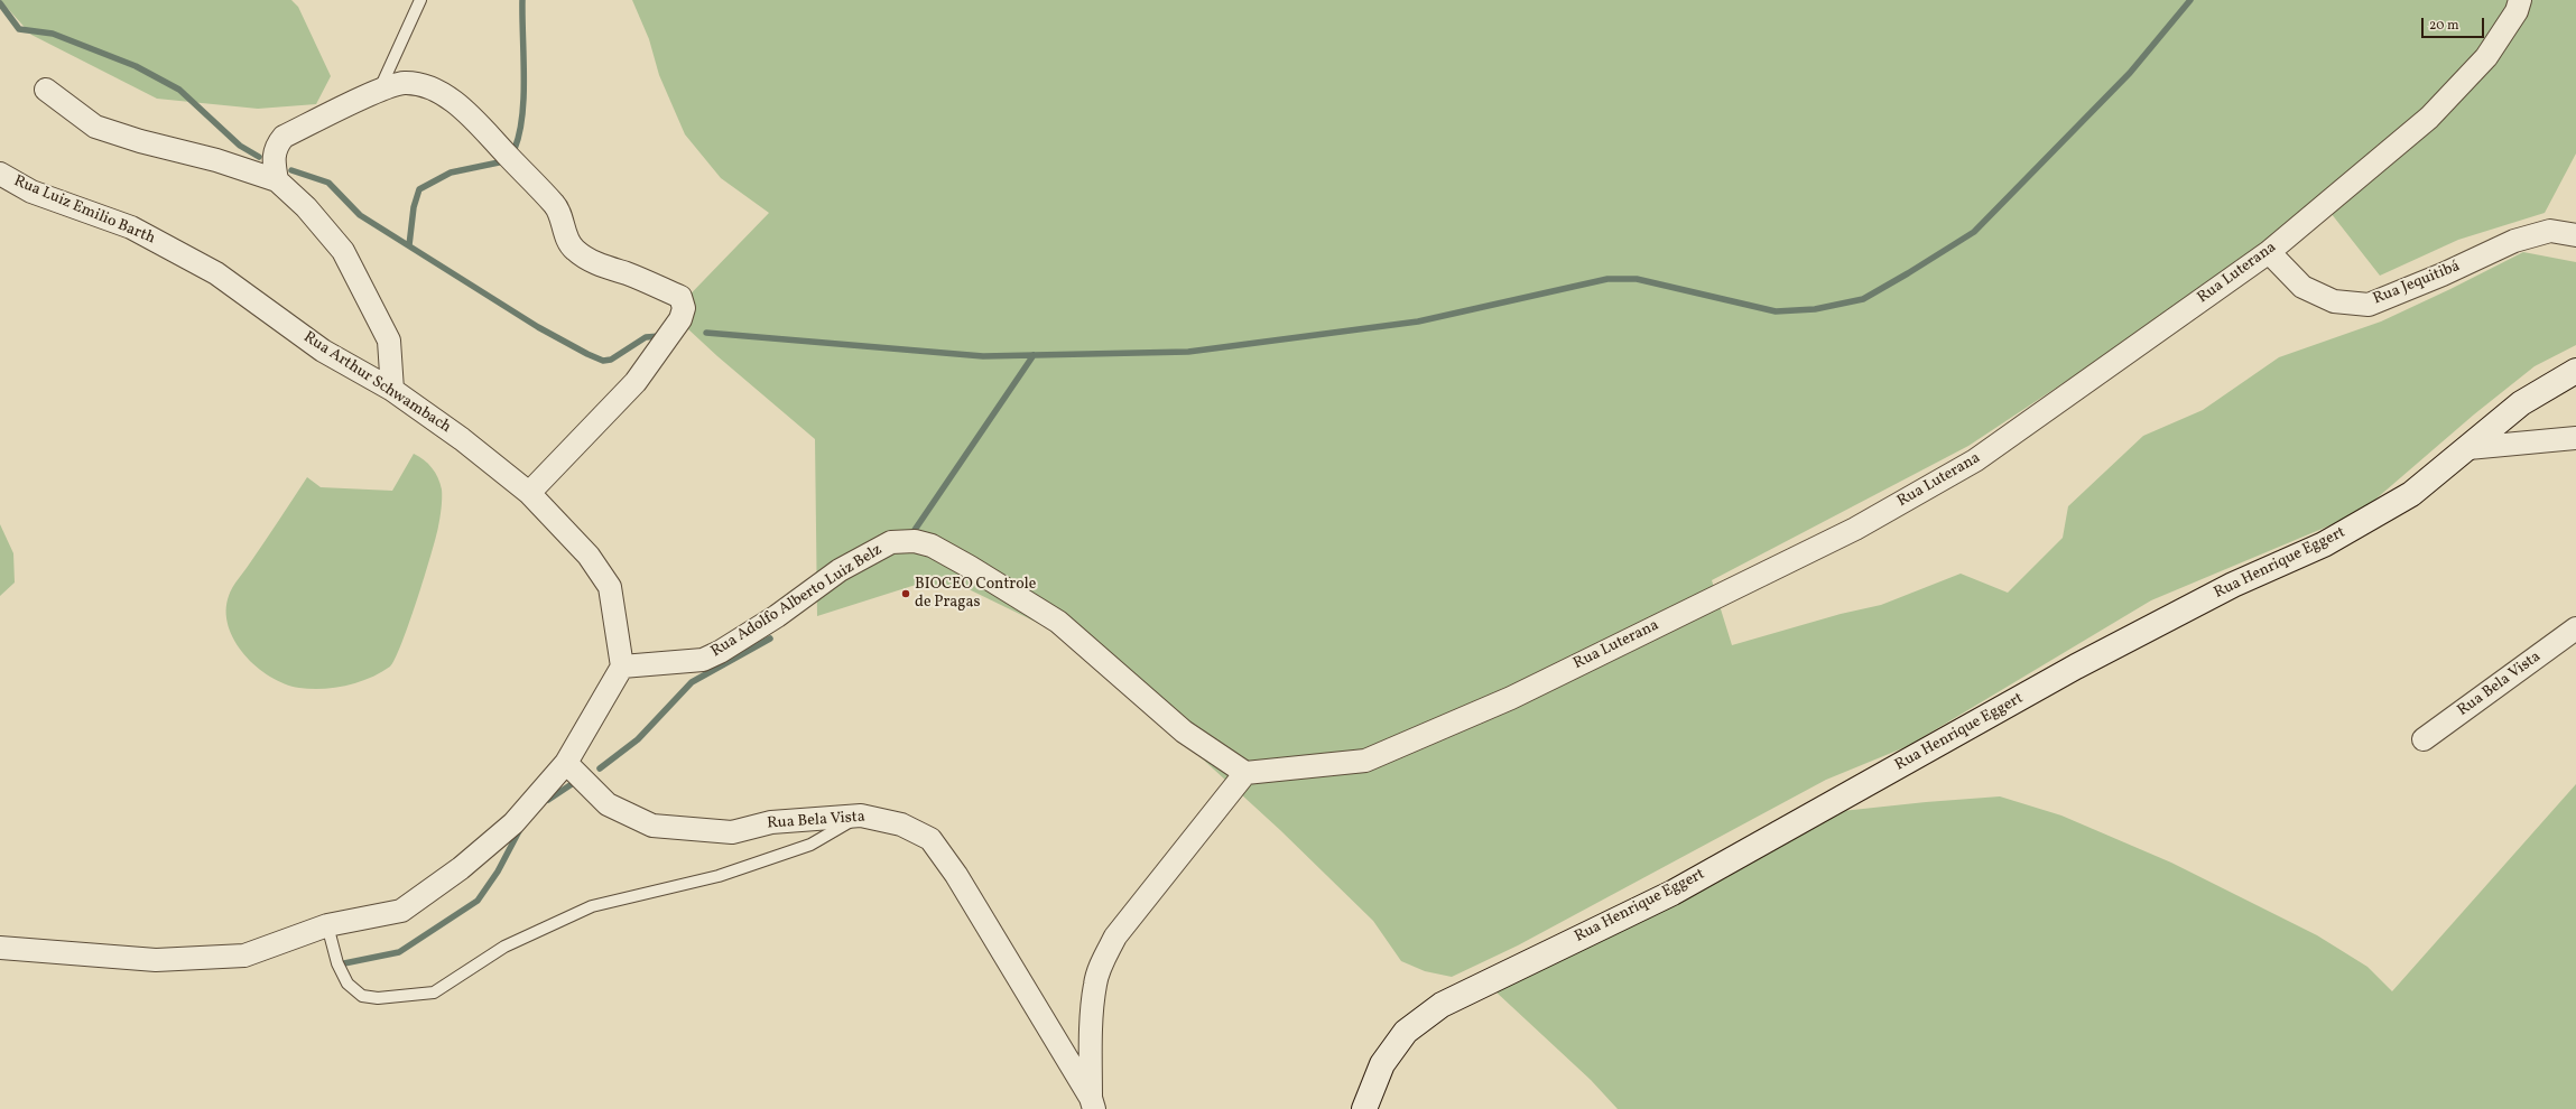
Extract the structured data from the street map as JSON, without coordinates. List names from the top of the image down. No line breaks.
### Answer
{"streets":{"street":["Rua Luiz Emilio Barth","Rua Luterana","Rua Jequitibá","Rua Arthur Schwambach","Rua Henrique Eggert","Rua Adolfo Alberto Luiz Belz","Rua Bela Vista"]},"crossings":[["Rua Luiz Emilio Barth","Rua Arthur Schwambach"],["Rua Luterana","Rua Jequitibá"],["Rua Luterana","Rua Adolfo Alberto Luiz Belz"],["Rua Arthur Schwambach","Rua Adolfo Alberto Luiz Belz"]],"places":["BIOCEO Controle de Pragas"],"scale_bar":"20 m"}
